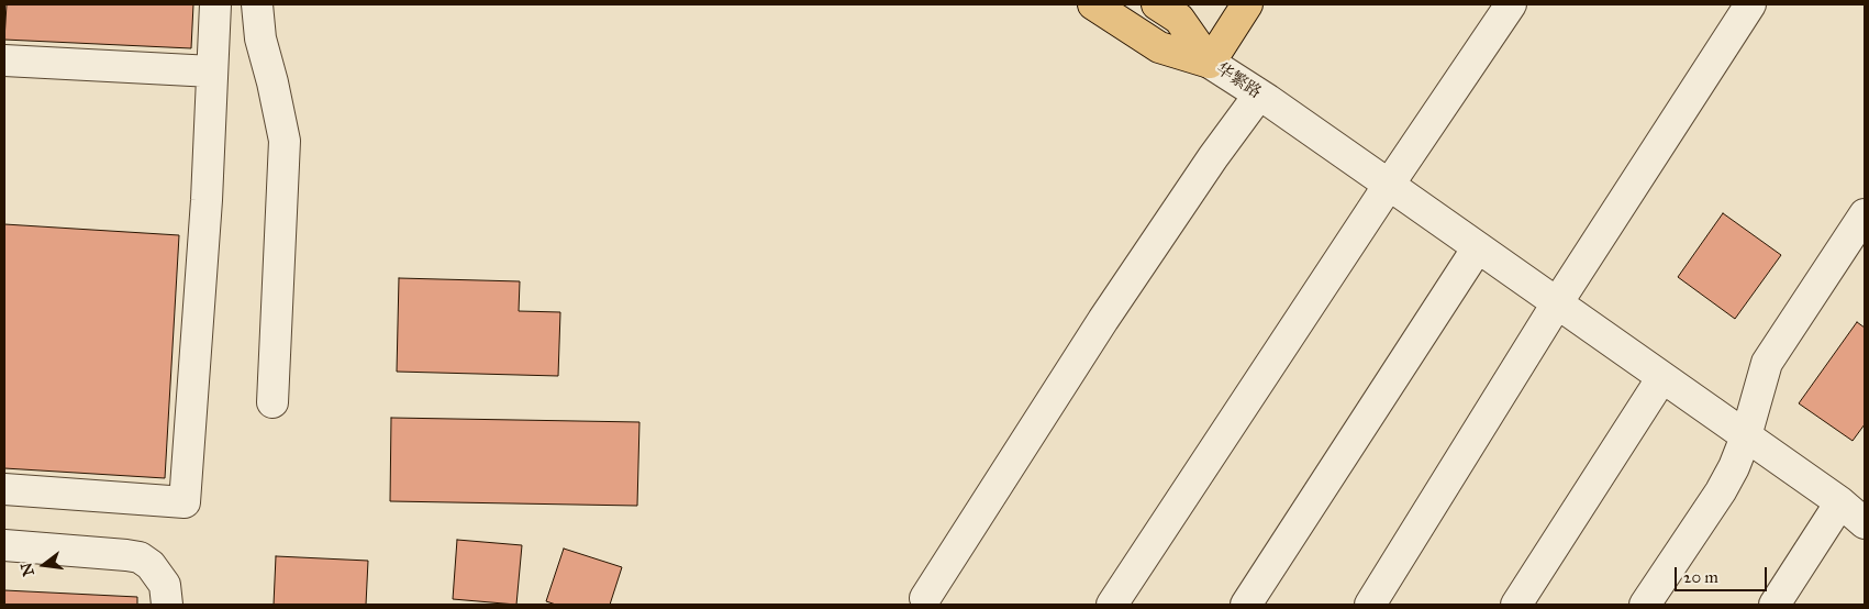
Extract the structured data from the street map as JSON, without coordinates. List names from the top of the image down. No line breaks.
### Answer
{"streets":{"main road":["华繁路"]},"scale_bar":"20 m","north":"left"}
